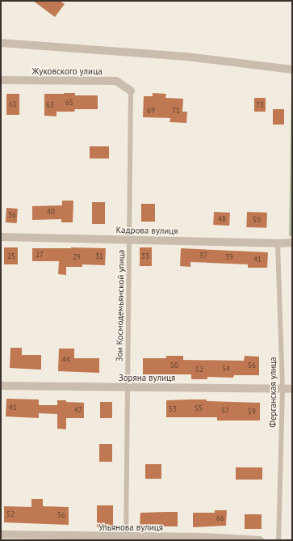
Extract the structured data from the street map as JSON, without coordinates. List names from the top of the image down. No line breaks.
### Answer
{"streets":{"street":["Жуковского улица","Кадрова вулиця","Зоряна вулиця","Ульянова вулиця"],"lane":["Зои Космодемьянской улица","Ферганская улица"]},"crossings":[["Жуковского улица","Зои Космодемьянской улица"],["Кадрова вулиця","Зои Космодемьянской улица"],["Кадрова вулиця","Ферганская улица"],["Зои Космодемьянской улица","Зоряна вулиця"],["Зои Космодемьянской улица","Ульянова вулиця"],["Зоряна вулиця","Ферганская улица"]],"house_numbers":["65","61","63","73","69","71","40","36","48","50","27","37","25","31","33","29","39","41","44","50","56","54","52","41","55","53","47","57","59","52","56","66"]}
